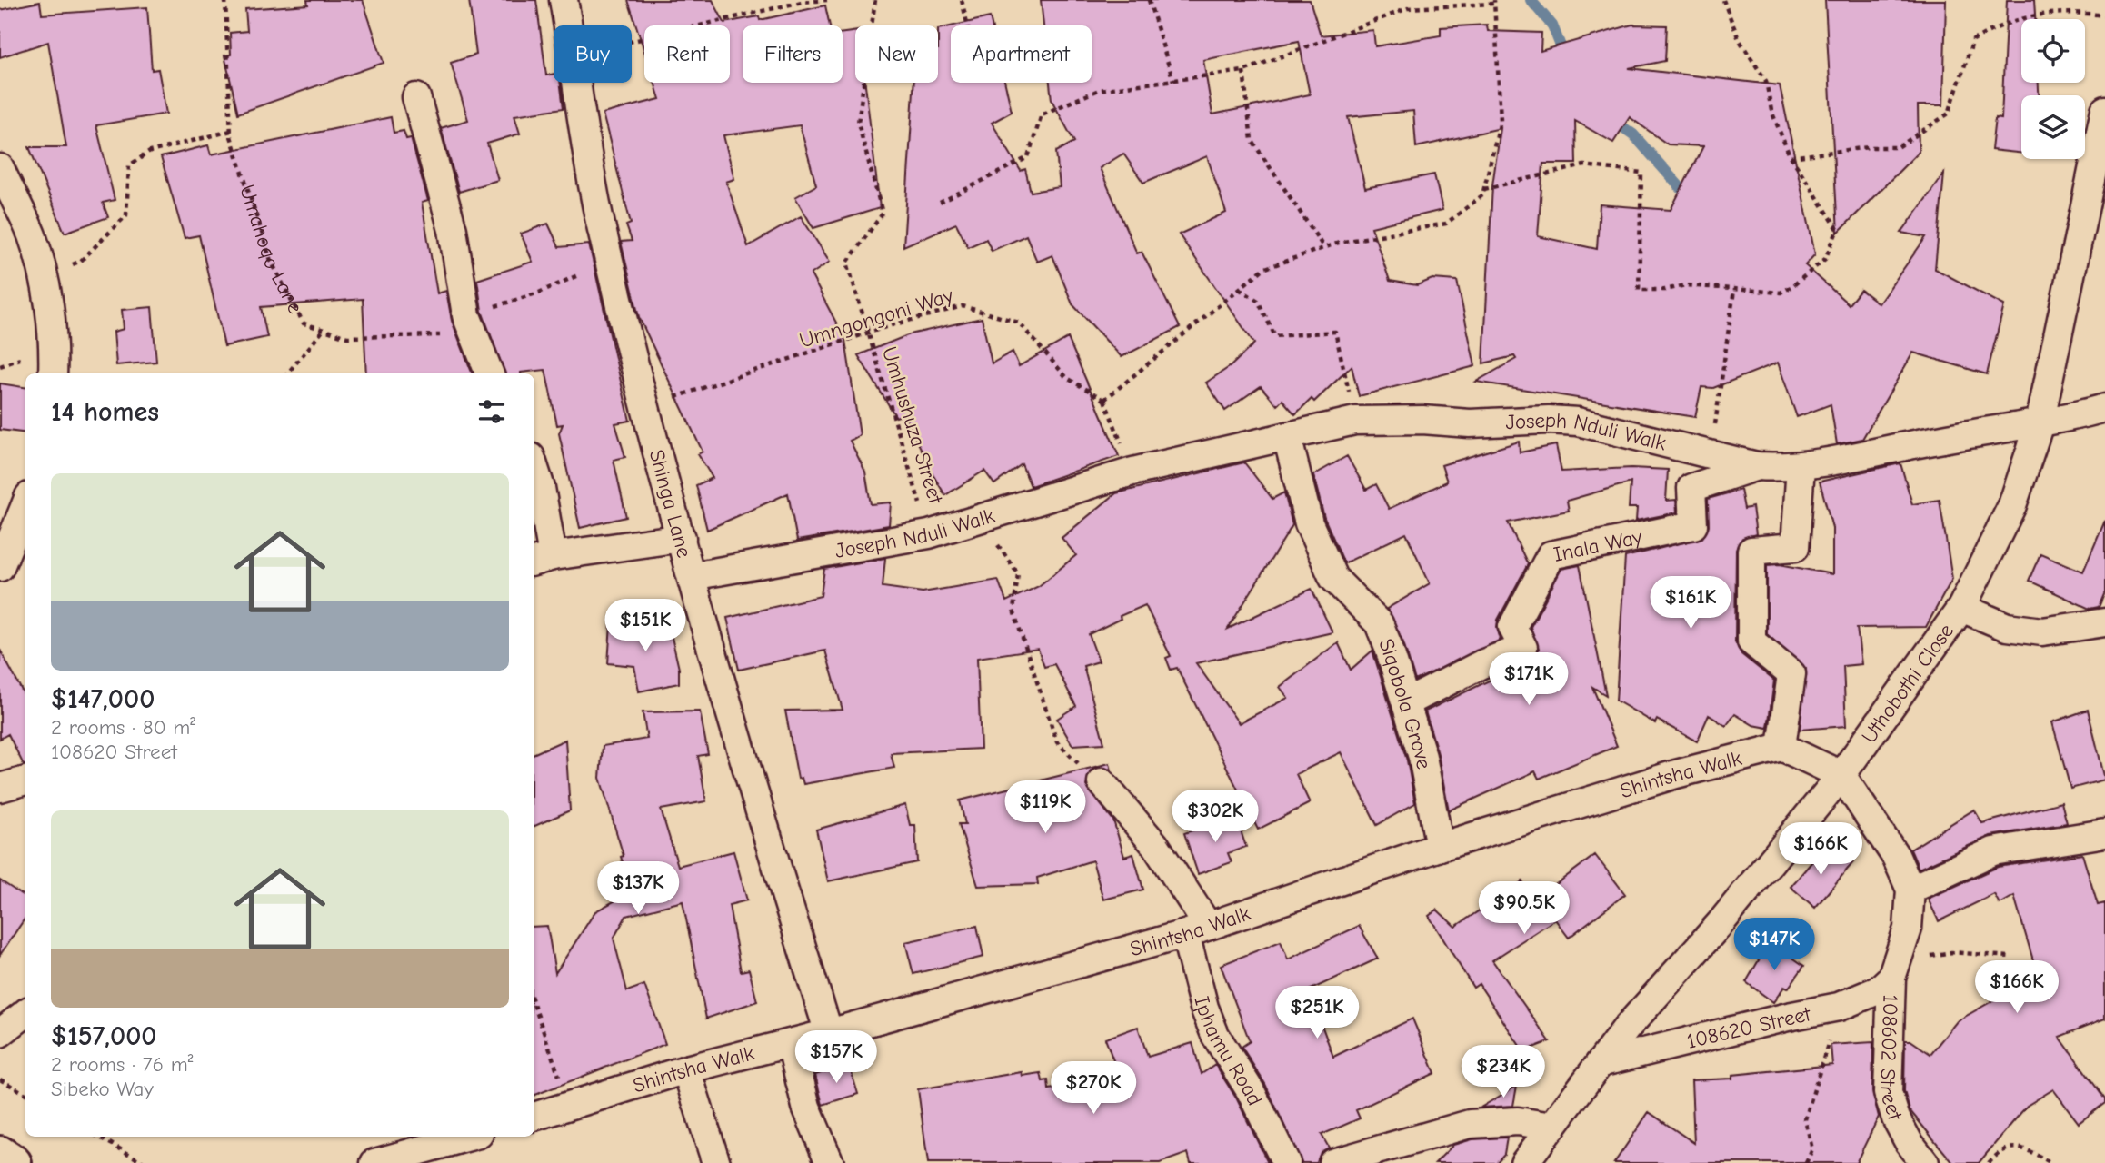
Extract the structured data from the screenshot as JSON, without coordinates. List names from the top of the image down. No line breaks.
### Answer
{"streets":{"street":["Joseph Nduli Walk","Shinga Lane","Inala Way","Uthobothi Close","Siqobola Grove","Shintsha Walk","108620 Street","Iphamu Road","108602 Street"],"path":["Umahoqo Lane","Umngongoni Way","Umhushuza Street"]},"crossings":[["Umahoqo Lane","Shinga Lane"],["Umngongoni Way","Umhushuza Street"],["Umngongoni Way","Shinga Lane"],["Umhushuza Street","Joseph Nduli Walk"],["Joseph Nduli Walk","Shinga Lane"],["Joseph Nduli Walk","Inala Way"],["Joseph Nduli Walk","Uthobothi Close"],["Joseph Nduli Walk","Siqobola Grove"],["Shinga Lane","Shintsha Walk"],["Inala Way","Siqobola Grove"],["Uthobothi Close","108620 Street"],["Siqobola Grove","Shintsha Walk"],["Shintsha Walk","Iphamu Road"],["108620 Street","108602 Street"]],"page":{"chip":["Buy","Rent","Filters","New","Apartment"],"heading":"14 homes","list":[{"name":"$147,000","note":"2 rooms · 80 m² · 108620 Street"},{"name":"$157,000","note":"2 rooms · 76 m² · Sibeko Way"}],"price":["$161K","$151K","$171K","$119K","$302K","$166K","$137K","$90.5K","$147K","$166K","$251K","$157K","$234K","$270K"]}}
